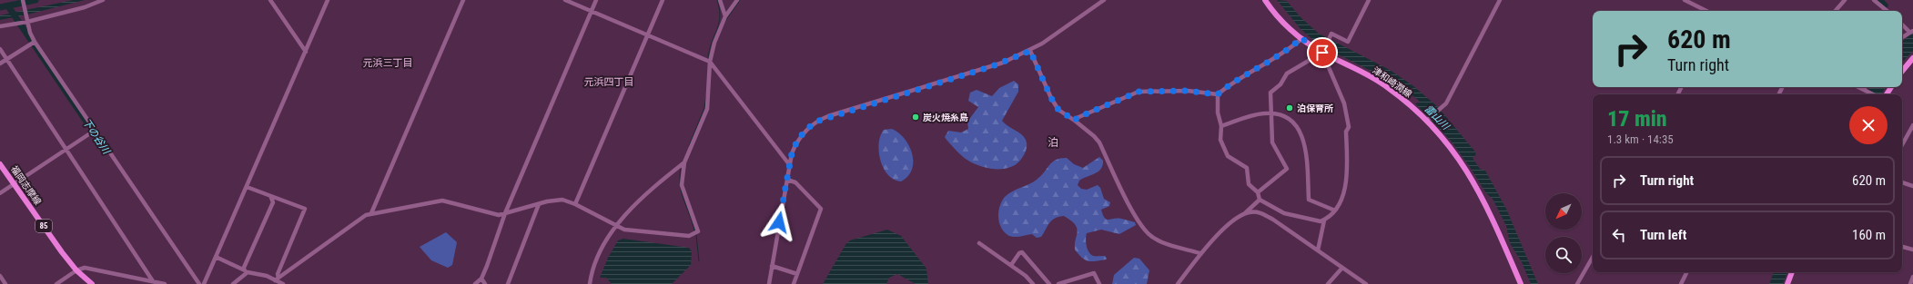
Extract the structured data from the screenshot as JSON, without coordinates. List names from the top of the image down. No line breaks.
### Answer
{"streets":{"main road":["津和崎潤線","福岡志摩線","85"]},"districts":["元浜三丁目","元浜四丁目","泊"],"water":["雷山川","下の谷川"],"places":["泊保育所","炭火焼糸島"],"north":"bottom left","page":{"turn":["620 m","Turn right"],"heading":["17 min","1.3 km · 14:35"],"list":[{"name":"Turn right","value":"620 m"},{"name":"Turn left","value":"160 m"}]}}
